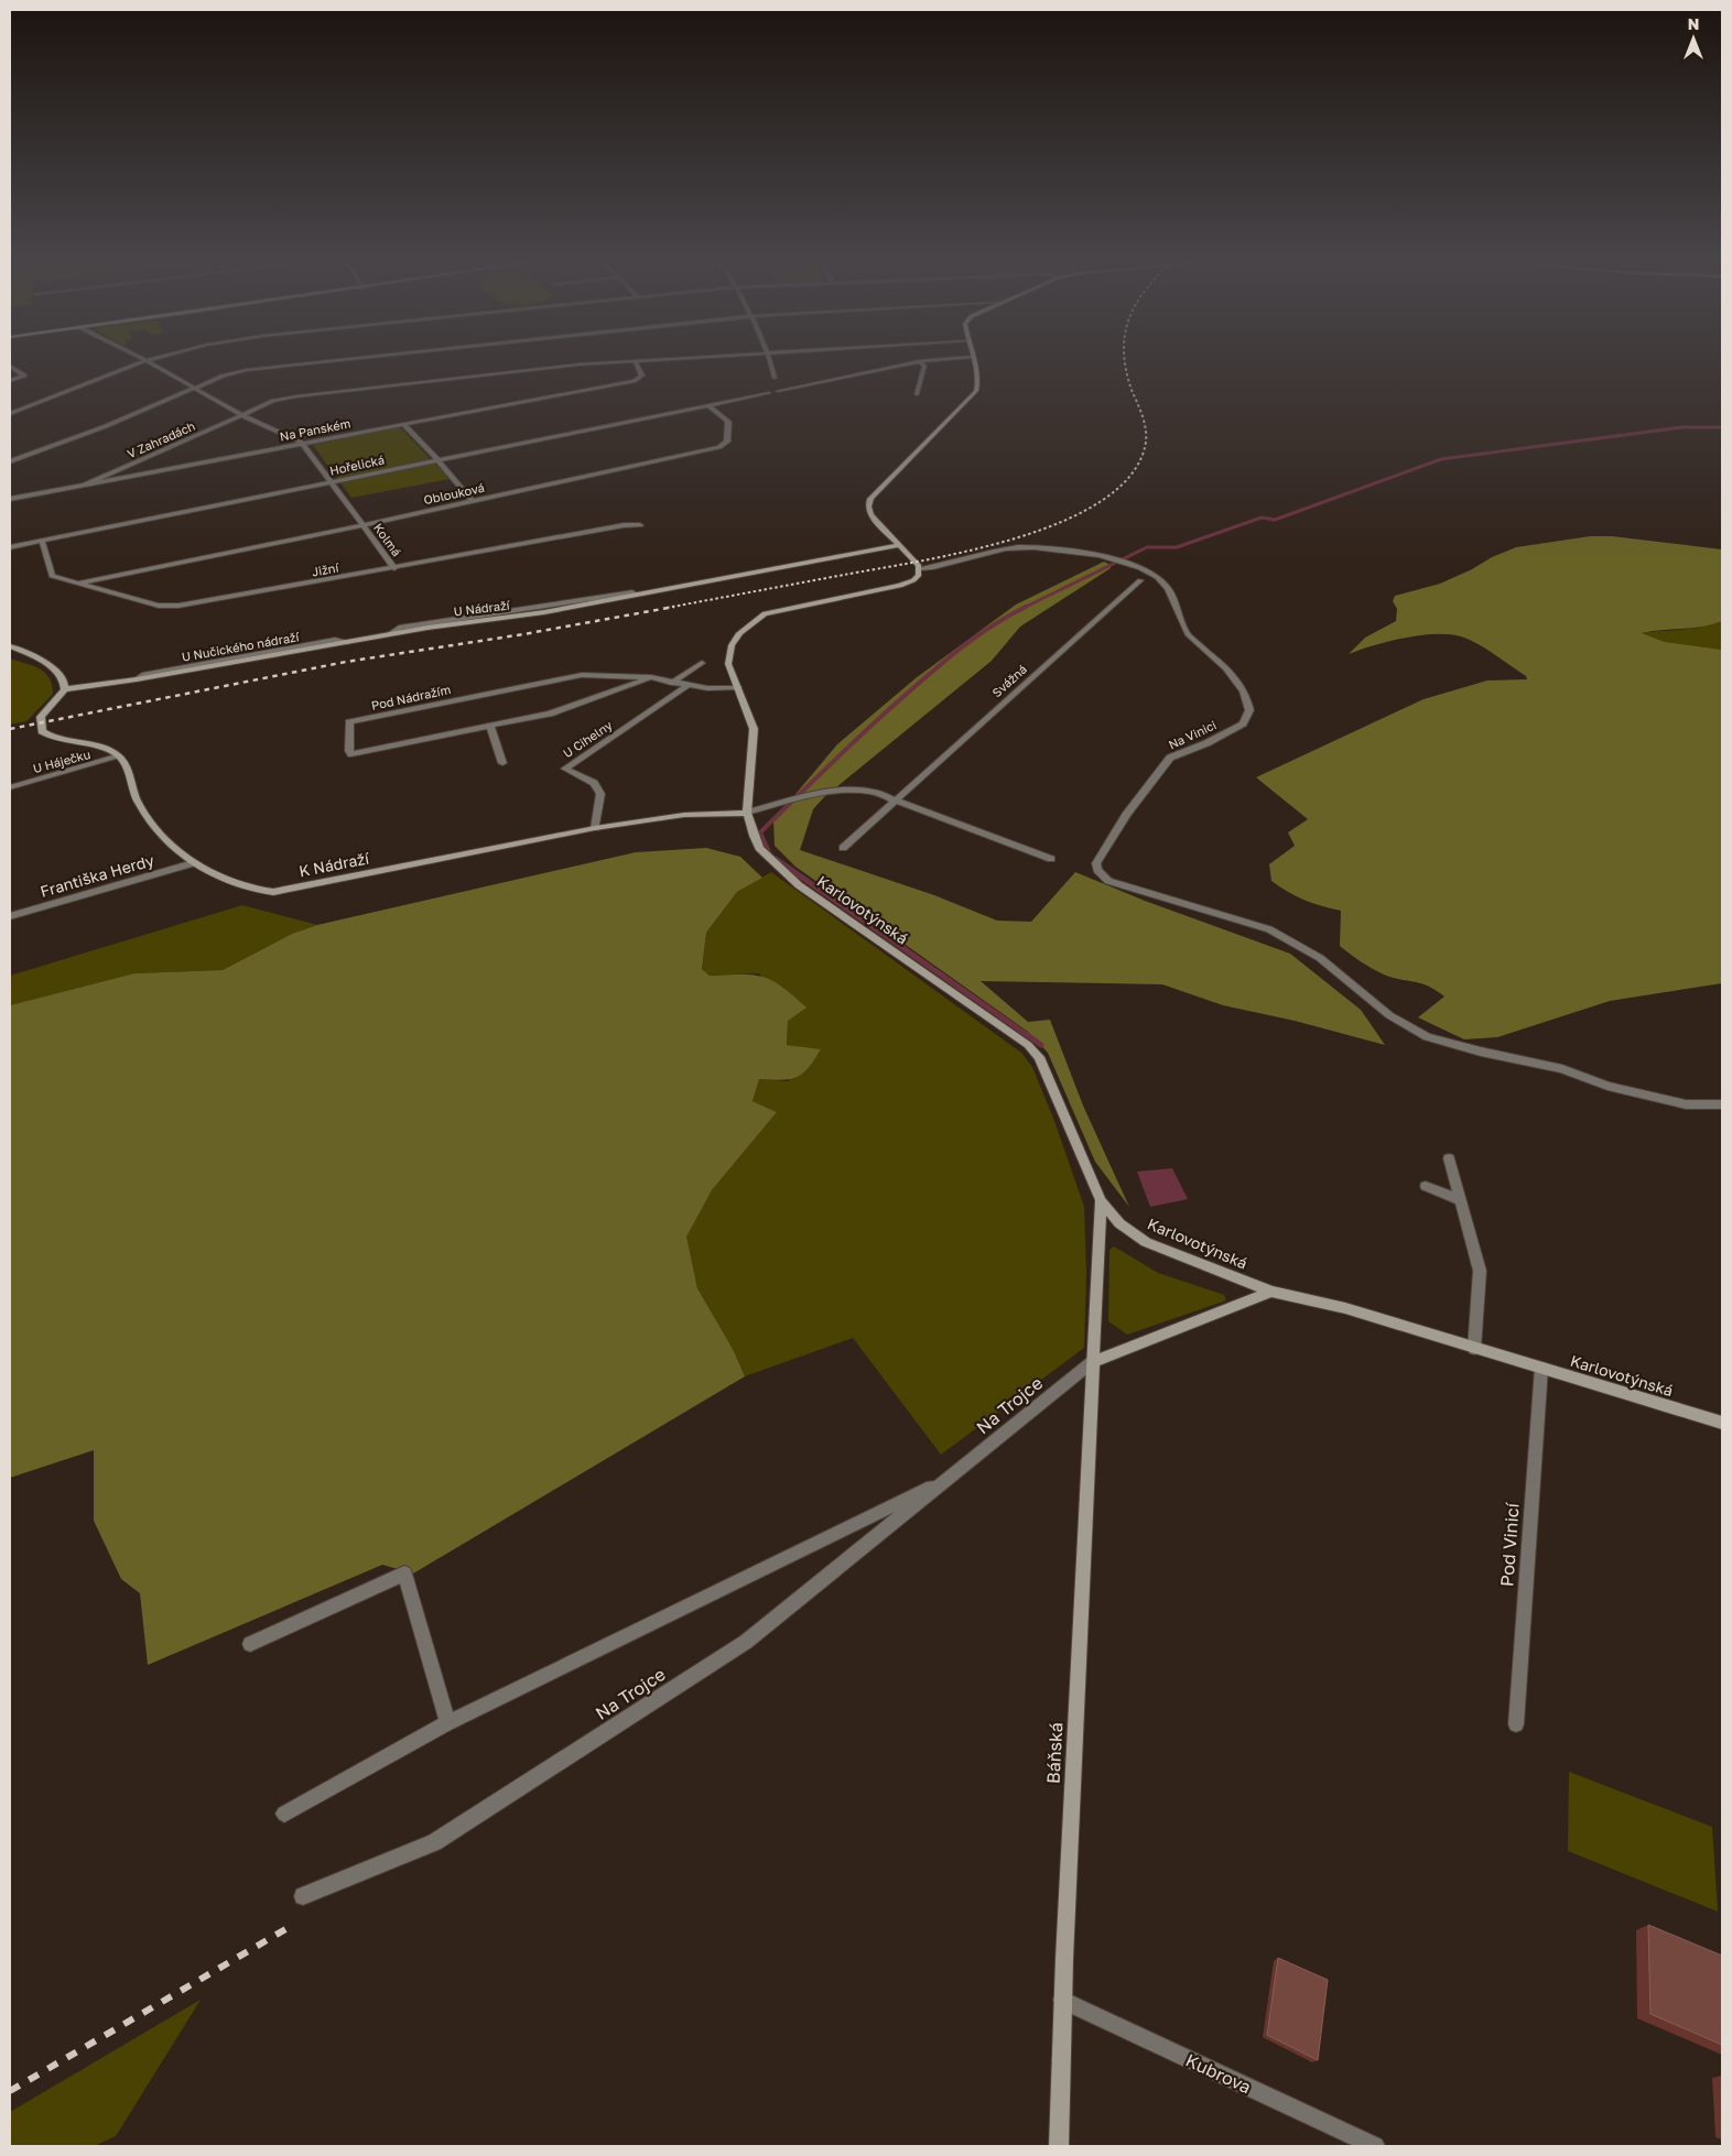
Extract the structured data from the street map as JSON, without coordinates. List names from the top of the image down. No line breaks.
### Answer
{"streets":{"street":["Na Panském","V Zahradách","Hořelická","Oblouková","Kolmá","Jižní","U Nádraží","Svážná","Pod Nádražím","Na Vinici","U Cihelny","U Háječku","K Nádraží","Františka Herdy","Karlovotýnská","Na Trojce","Pod Vinicí","Báňská","Kubrova"]},"crossings":[["Na Panském","V Zahradách"],["Na Panském","Kolmá"],["Hořelická","Oblouková"],["Hořelická","Kolmá"],["Hořelická","Jižní"],["Oblouková","Kolmá"],["Oblouková","Jižní"],["Kolmá","Jižní"],["Pod Nádražím","U Cihelny"],["Pod Nádražím","Karlovotýnská"],["Na Vinici","Karlovotýnská"],["U Cihelny","K Nádraží"],["U Háječku","K Nádraží"],["K Nádraží","Františka Herdy"],["K Nádraží","Karlovotýnská"],["Karlovotýnská","Pod Vinicí"],["Karlovotýnská","Báňská"],["Na Trojce","Báňská"],["Báňská","Kubrova"]],"north":"top"}
